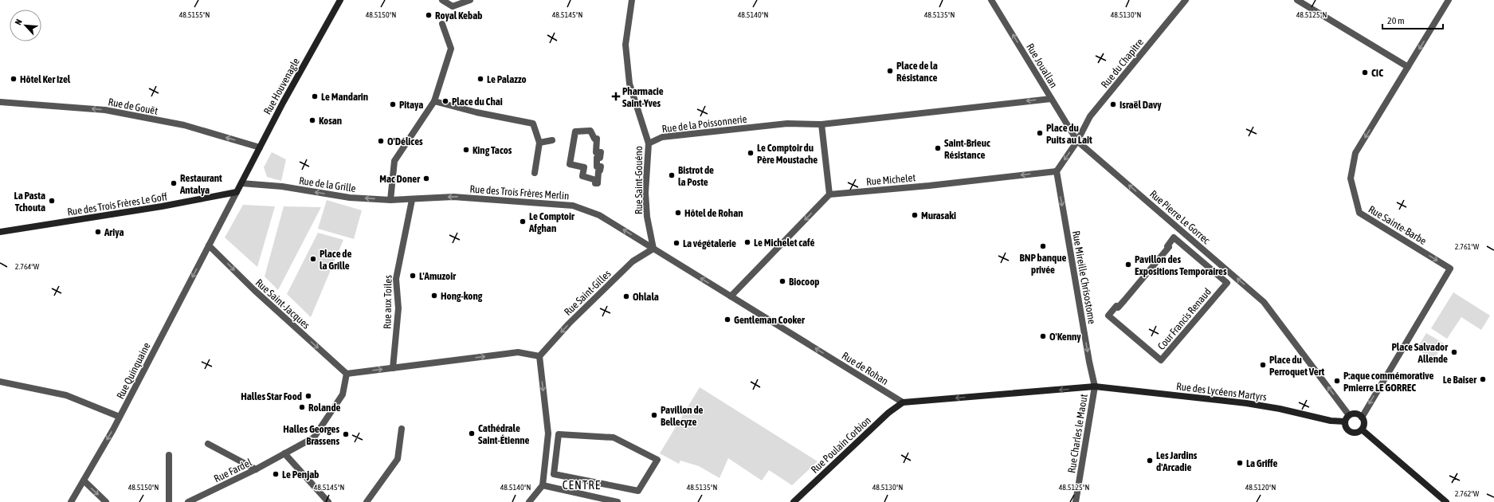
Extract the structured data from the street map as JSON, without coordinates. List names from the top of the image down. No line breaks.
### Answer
{"streets":{"street":["Rue du Chapitre","Rue Jouallan","Rue Houvenagle","Rue de Gouët","Rue de la Poissonnerie","Rue Michelet","Rue Saint-Gouéno","Rue de la Grille","Rue des Trois Frères Merlin","Rue des Trois Frères Le Goff","Rue Pierre Le Gorrec","Rue Sainte-Barbe","Rue Mireille Chrisostome","Rue Saint-Gilles","Rue aux Toiles","Rue Saint-Jacques","Cour Francis Renaud","Rue de Rohan","Rue Quinquaine","Rue des Lycéens Martyrs","Rue Charles le Maout","Rue Poulain Corbion","Rue Fardel"]},"crossings":[["Rue du Chapitre","Rue Jouallan"],["Rue du Chapitre","Rue Pierre Le Gorrec"],["Rue Jouallan","Rue Pierre Le Gorrec"],["Rue Houvenagle","Rue de Gouët"],["Rue Houvenagle","Rue de la Grille"],["Rue Houvenagle","Rue des Trois Frères Le Goff"],["Rue Houvenagle","Rue Quinquaine"],["Rue de la Poissonnerie","Rue Saint-Gouéno"],["Rue Michelet","Rue Mireille Chrisostome"],["Rue Saint-Gouéno","Rue des Trois Frères Merlin"],["Rue Saint-Gouéno","Rue Saint-Gilles"],["Rue Saint-Gouéno","Rue de Rohan"],["Rue de la Grille","Rue des Trois Frères Merlin"],["Rue de la Grille","Rue aux Toiles"],["Rue des Trois Frères Merlin","Rue Saint-Gilles"],["Rue des Trois Frères Merlin","Rue aux Toiles"],["Rue des Trois Frères Merlin","Rue de Rohan"],["Rue des Trois Frères Le Goff","Rue Quinquaine"],["Rue Pierre Le Gorrec","Rue Sainte-Barbe"],["Rue Pierre Le Gorrec","Rue des Lycéens Martyrs"],["Rue Sainte-Barbe","Rue des Lycéens Martyrs"],["Rue Mireille Chrisostome","Rue des Lycéens Martyrs"],["Rue Mireille Chrisostome","Rue Charles le Maout"],["Rue Saint-Gilles","Rue de Rohan"],["Rue Saint-Jacques","Rue Quinquaine"],["Rue Saint-Jacques","Rue Fardel"],["Rue de Rohan","Rue Poulain Corbion"],["Rue des Lycéens Martyrs","Rue Charles le Maout"]],"one_way":["Rue Jouallan","Rue de Gouët","Rue Michelet","Rue de la Grille","Rue des Trois Frères Merlin","Rue Pierre Le Gorrec","Rue Sainte-Barbe","Rue Mireille Chrisostome","Rue Saint-Gilles","Rue Saint-Jacques","Rue de Rohan","Rue Quinquaine"],"districts":["CENTRE"],"places":{"other":["Royal Kebab","Place de la Résistance","CIC","Hôtel Ker Izel","Le Palazzo","Le Mandarin","Place du Chai","Pitaya","Israël Davy","Kosan","Place du Puits au Lait","O'Délices","Saint-Brieuc Résistance","King Tacos","Le Comptoir du Père Moustache","Bistrot de la Poste","Mac Doner","Restaurant Antalya","La Pasta Tchouta","Hôtel de Rohan","Murasaki","Le Comptoir Afghan","Ariya","Le Michelet café","La végétalerie","BNP banque privée","Place de la Grille","Pavillon des Expositions Temporaires","L'Amuzoir","Biocoop","Hong-kong","Ohlala","Gentleman Cooker","O'Kenny","Place Salvador Allende","Place du Perroquet Vert","Le Baiser","P:aque commémorative Pmierre LE GORREC","Halles Star Food","Rolande","Pavillon de Bellecyze","Cathédrale Saint-Étienne","Halles Georges Brassens","Les Jardins d'Arcadie","La Griffe","Le Penjab"],"health":["Pharmacie Saint-Yves"]},"scale_bar":"20 m","north":"top left","coordinates":["48.5155°N","48.5150°N","48.5145°N","48.5140°N","48.5135°N","48.5130°N","48.5125°N","2.761°W","2.764°W","48.5120°N","2.762°W"]}
